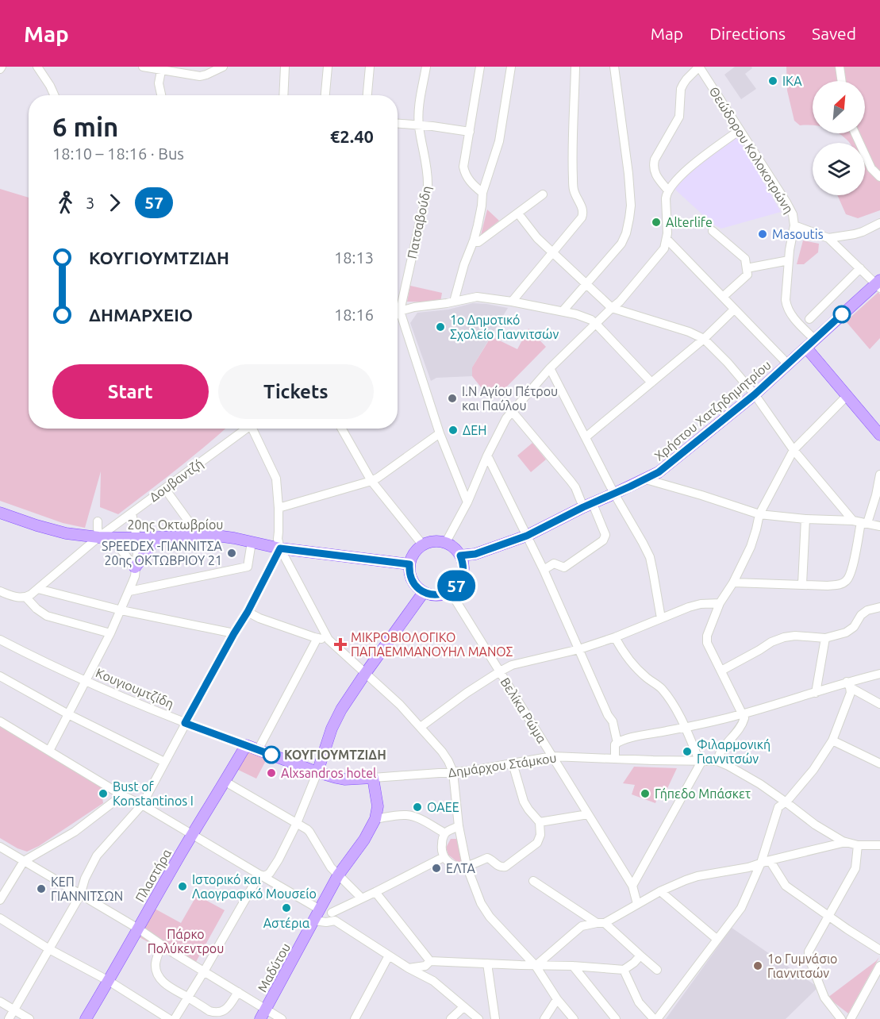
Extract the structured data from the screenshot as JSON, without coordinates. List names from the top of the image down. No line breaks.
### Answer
{"streets":{"main road":["Χρήστου Χατζηδημητρίου","20ης Οκτωβρίου","Κουγιουμτζίδη","Πλαστήρα","Μαδύτου"],"street":["Θεώδορου Κολοκοτρώνη","Πατσαβούδη","Δουβαντζή","Βελίκα Ρώμα","Δημάρχου Στάμκου"]},"crossings":[["Θεώδορου Κολοκοτρώνη","Χρήστου Χατζηδημητρίου"],["Χρήστου Χατζηδημητρίου","20ης Οκτωβρίου"],["Χρήστου Χατζηδημητρίου","Βελίκα Ρώμα"],["Δουβαντζή","20ης Οκτωβρίου"],["20ης Οκτωβρίου","Βελίκα Ρώμα"],["Κουγιουμτζίδη","Δημάρχου Στάμκου"],["Κουγιουμτζίδη","Πλαστήρα"],["Βελίκα Ρώμα","Δημάρχου Στάμκου"]],"parks":["Πάρκο Πολύκεντρου"],"places":{"other":["ΙΚΑ","Alterlife","Masoutis","1ο Δημοτικό Σχολείο Γιαννιτσών","Ι.Ν Αγίου Πέτρου και Παύλου","ΔΕΗ","SPEEDEX -ΓΙΑΝΝΙΤΣΑ 20ης ΟΚΤΩΒΡΙΟΥ 21","Φιλαρμονική Γιαννιτσών","ΚΟΥΓΙΟΥΜΤΖΙΔΗ","Alxsandros hotel","Bust of Konstantinos I","Γήπεδο Μπάσκετ","ΟΑΕΕ","ΕΛΤΑ","Ιστορικό και Λαογραφικό Μουσείο","ΚΕΠ ΓΙΑΝΝΙΤΣΩΝ","Αστέρια","1ο Γυμνάσιο Γιαννιτσών"],"health":["ΜΙΚΡΟΒΙΟΛΟΓΙΚΟ ΠΑΠΑΕΜΜΑΝΟΥΗΛ ΜΑΝΟΣ"]},"lines":["bus line 57"],"north":"top right","page":{"header":"Map","nav":["Map","Directions","Saved"],"on_map":"57","heading":["6 min","18:10 – 18:16 · Bus","€2.40"],"legs":["3","57"],"list":[{"name":"ΚΟΥΓΙΟΥΜΤΖΙΔΗ","value":"18:13"},{"name":"ΔΗΜΑΡΧΕΙΟ","value":"18:16"}],"buttons":["Start","Tickets"]}}
